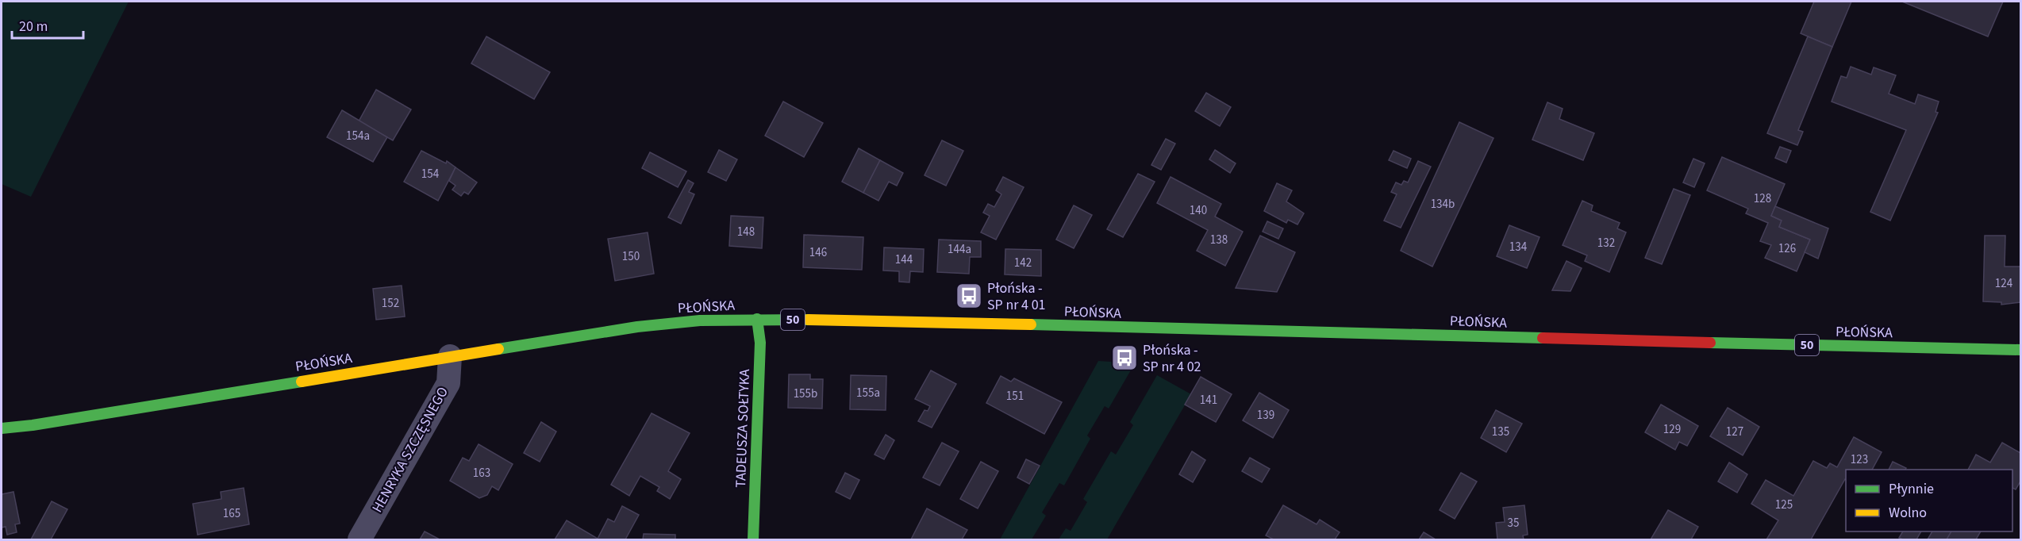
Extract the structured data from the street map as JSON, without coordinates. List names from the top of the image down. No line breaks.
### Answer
{"streets":{"main road":["PŁOŃSKA","50","TADEUSZA SOŁTYKA"],"street":["HENRYKA SZCZĘSNEGO"]},"crossings":[["PŁOŃSKA","TADEUSZA SOŁTYKA"],["PŁOŃSKA","HENRYKA SZCZĘSNEGO"]],"places":{"bus stop":["Płońska - SP nr 4 01","Płońska - SP nr 4 02"]},"house_numbers":["154a","154","128","134b","140","148","138","132","134","126","144a","146","150","144","142","124","152","155a","155b","151","141","139","129","135","127","123","163","125","165","35"],"legend":["Płynnie","Wolno"],"scale_bar":"20 m"}
